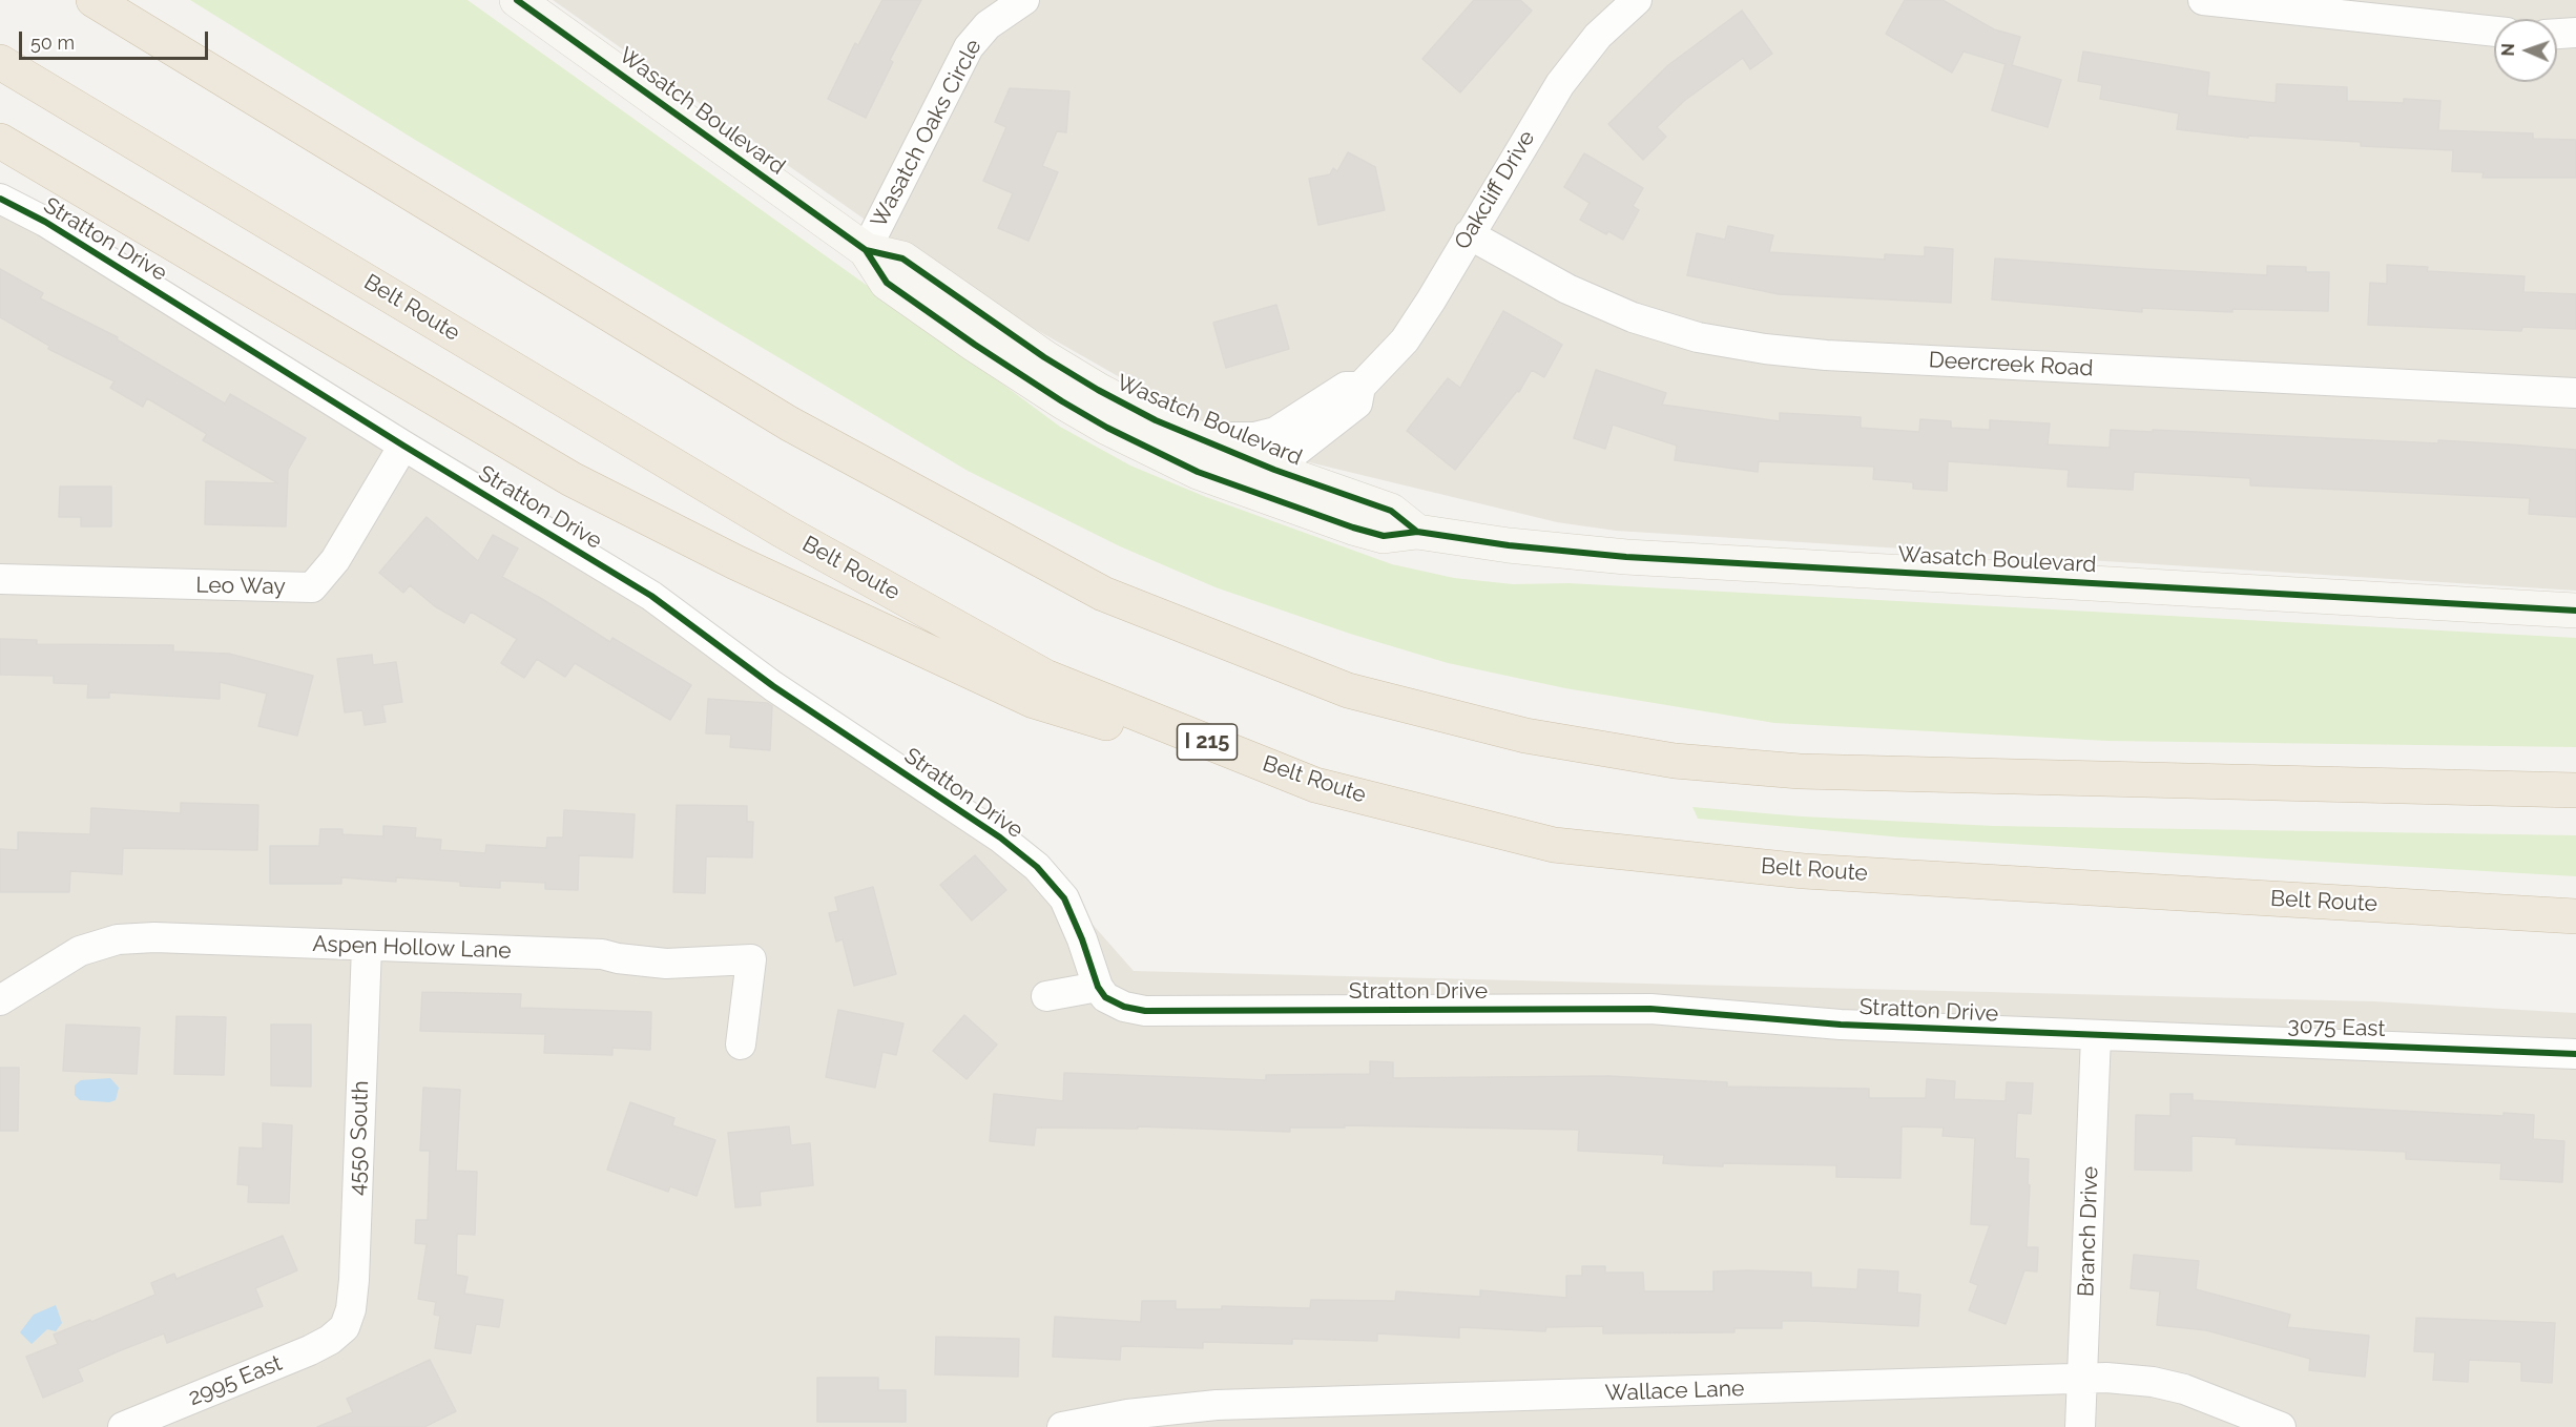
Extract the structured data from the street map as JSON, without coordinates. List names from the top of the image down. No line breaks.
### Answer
{"streets":{"highway":["Belt Route","I 215"],"street":["Wasatch Boulevard","Wasatch Oaks Circle","Oakcliff Drive","Stratton Drive","Deercreek Road","Leo Way","Aspen Hollow Lane","3075 East","4550 South","Branch Drive","2995 East","Wallace Lane"]},"crossings":[["Wasatch Boulevard","Wasatch Oaks Circle"],["Wasatch Boulevard","Oakcliff Drive"],["Oakcliff Drive","Deercreek Road"],["Stratton Drive","Leo Way"],["Stratton Drive","3075 East"],["Stratton Drive","Branch Drive"],["Aspen Hollow Lane","4550 South"],["3075 East","Branch Drive"],["4550 South","2995 East"],["Branch Drive","Wallace Lane"]],"scale_bar":"50 m","north":"left"}
